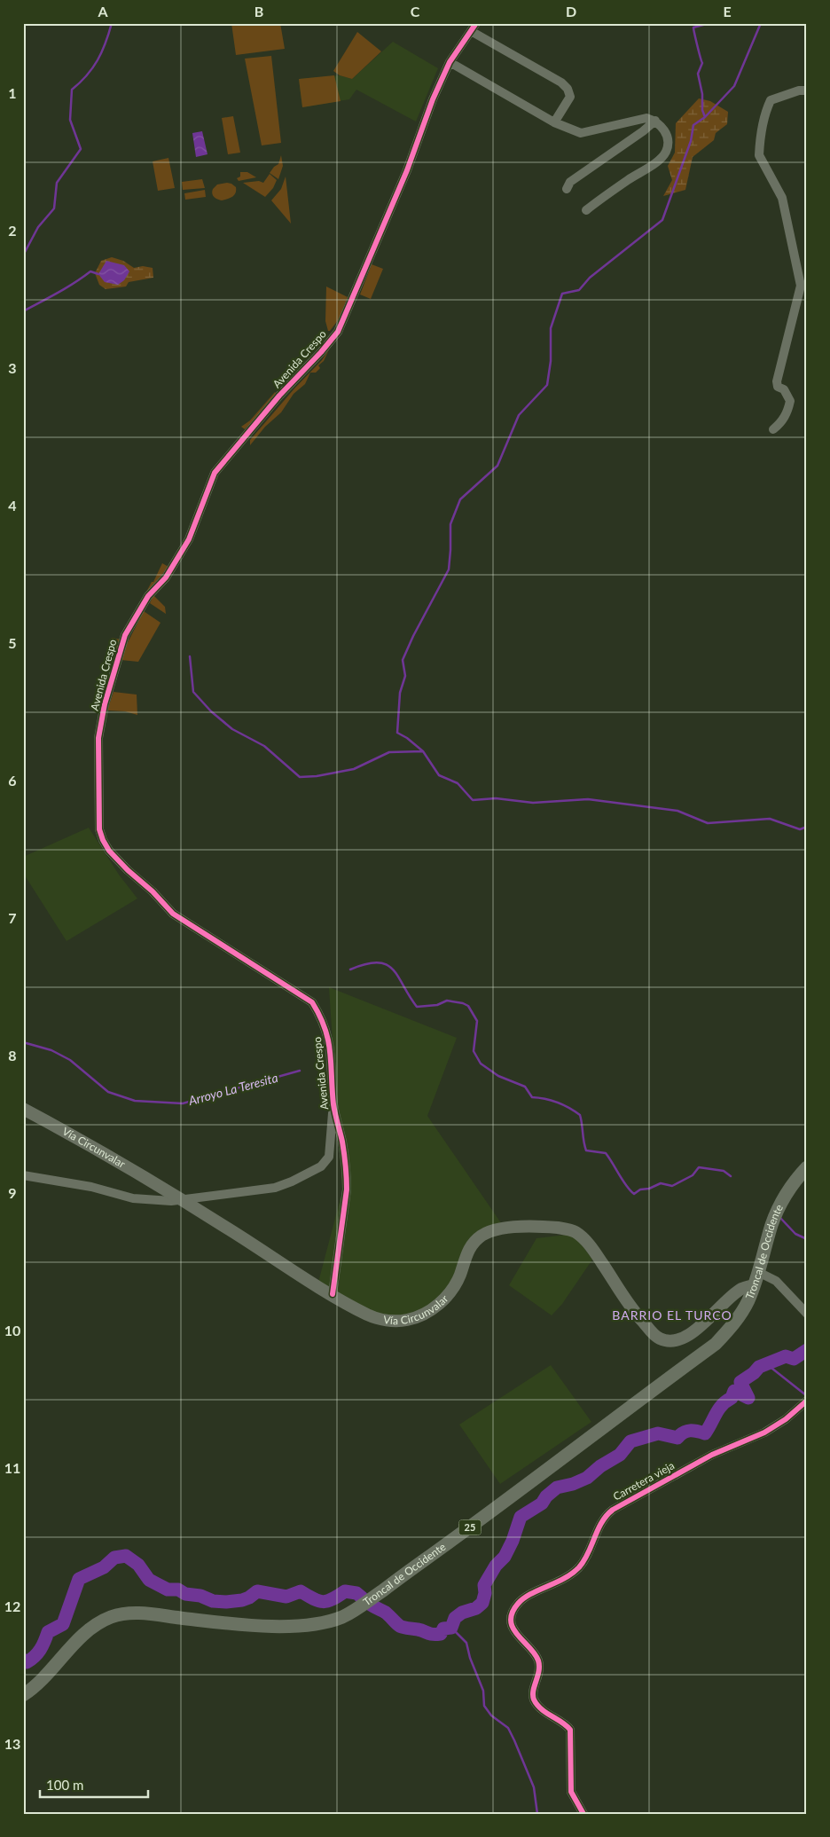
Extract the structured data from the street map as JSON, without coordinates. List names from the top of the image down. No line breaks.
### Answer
{"streets":{"main road":["Vía Circunvalar","Troncal de Occidente","25"],"street":["Avenida Crespo","Carretera vieja"]},"crossings":[["Avenida Crespo","Vía Circunvalar"],["Vía Circunvalar","Troncal de Occidente"]],"districts":["BARRIO EL TURCO"],"water":["Arroyo La Teresita"],"scale_bar":"100 m","grid":{"columns":["A","B","C","D","E"],"rows":["1","2","3","4","5","6","7","8","9","10","11","12","13"]}}
